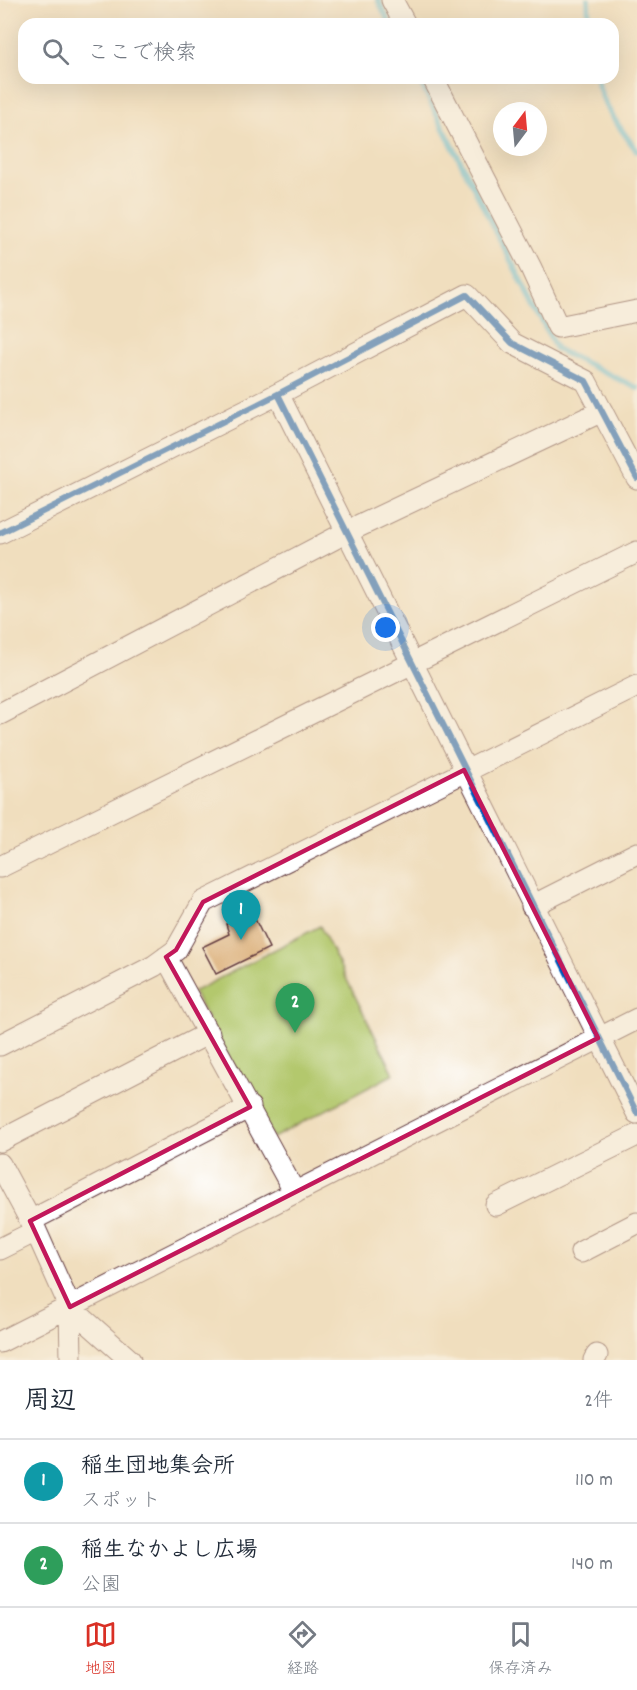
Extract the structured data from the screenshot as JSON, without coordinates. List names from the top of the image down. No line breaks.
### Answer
{"north":"top","page":{"search":"ここで検索","pins":["1","2"],"heading":["周辺","2件"],"list":[{"mark":"1","name":"稲生団地集会所","note":"スポット","value":"110 m"},{"mark":"2","name":"稲生なかよし広場","note":"公園","value":"140 m"}],"nav":["地図","経路","保存済み"]}}
